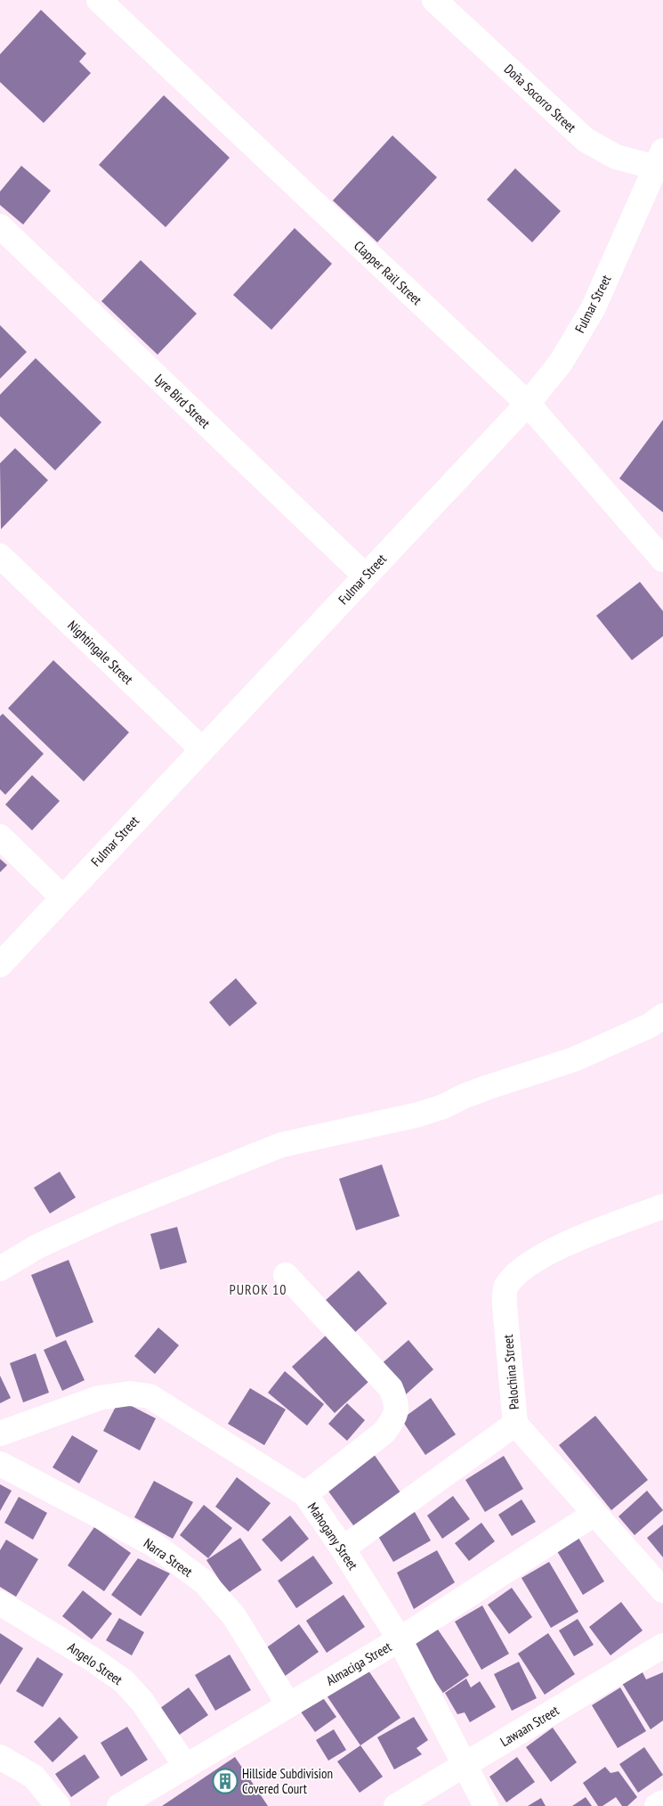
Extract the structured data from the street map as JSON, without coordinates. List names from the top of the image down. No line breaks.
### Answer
{"streets":{"street":["Doña Socorro Street","Clapper Rail Street","Fulmar Street","Lyre Bird Street","Nightingale Street","Palochina Street","Mahogany Street","Narra Street","Angelo Street","Almaciga Street","Lawaan Street"]},"crossings":[["Doña Socorro Street","Fulmar Street"],["Clapper Rail Street","Fulmar Street"],["Fulmar Street","Lyre Bird Street"],["Fulmar Street","Nightingale Street"],["Palochina Street","Mahogany Street"],["Mahogany Street","Almaciga Street"],["Mahogany Street","Lawaan Street"],["Narra Street","Almaciga Street"],["Angelo Street","Almaciga Street"]],"districts":["PUROK 10"],"places":{"building":["Hillside Subdivision Covered Court"]}}
